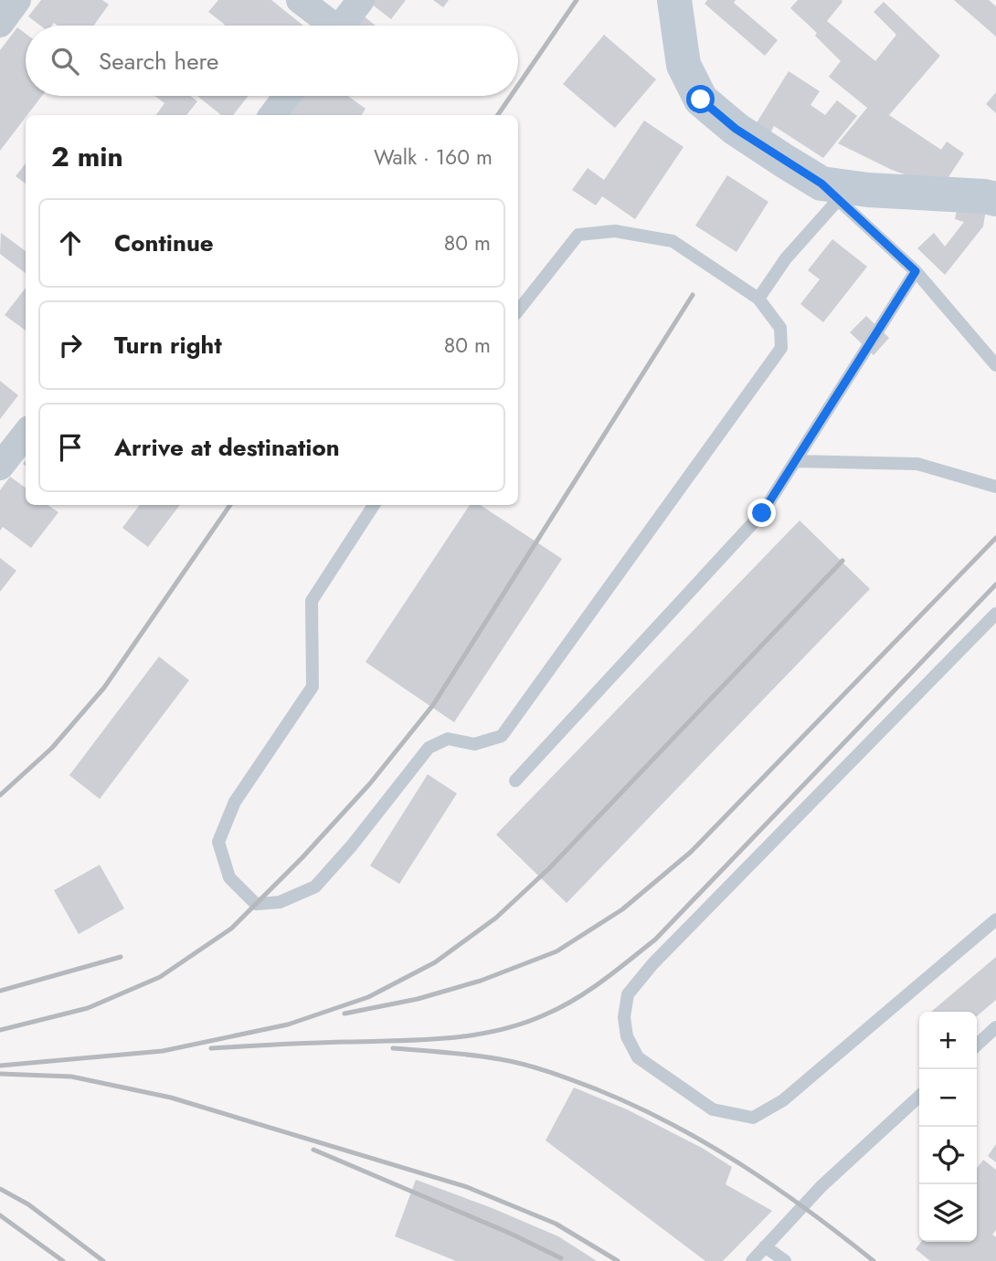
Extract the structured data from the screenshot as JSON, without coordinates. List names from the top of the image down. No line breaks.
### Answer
{"page":{"search":"Search here","heading":["2 min","Walk · 160 m"],"list":[["Continue","80 m"],["Turn right","80 m"],"Arrive at destination"],"map_buttons":["+","−"]}}
